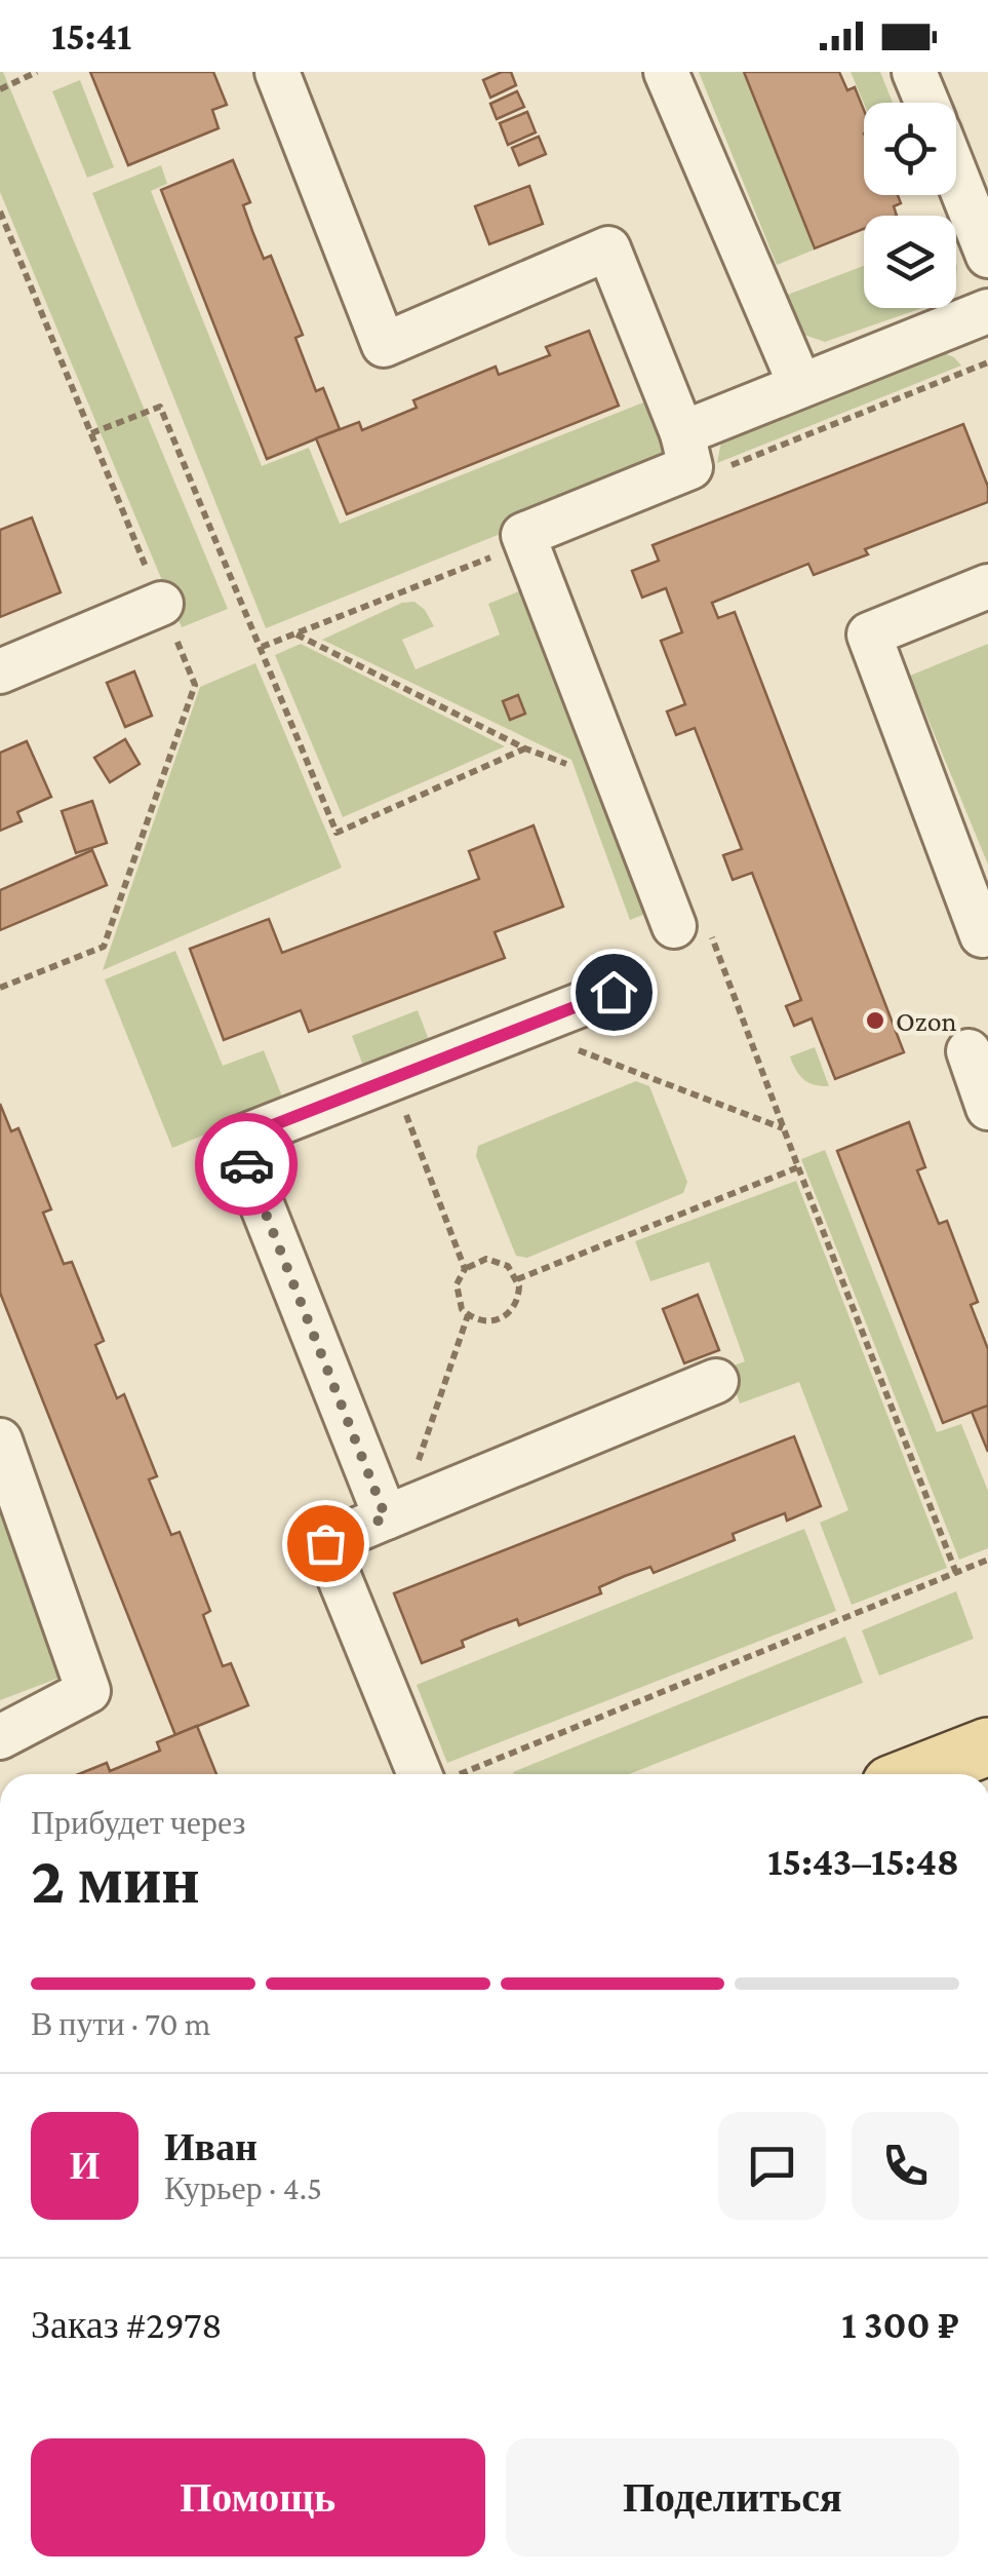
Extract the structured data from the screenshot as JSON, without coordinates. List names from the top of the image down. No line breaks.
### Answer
{"places":["Ozon"],"page":{"status":"15:41","heading":["2 мин","Прибудет через","15:43–15:48"],"panel":["Иван","Курьер · 4.5","Заказ #2978","1 300 ₽"],"bar":"В пути · 70 m","round":"И","buttons":["Помощь","Поделиться"]}}
